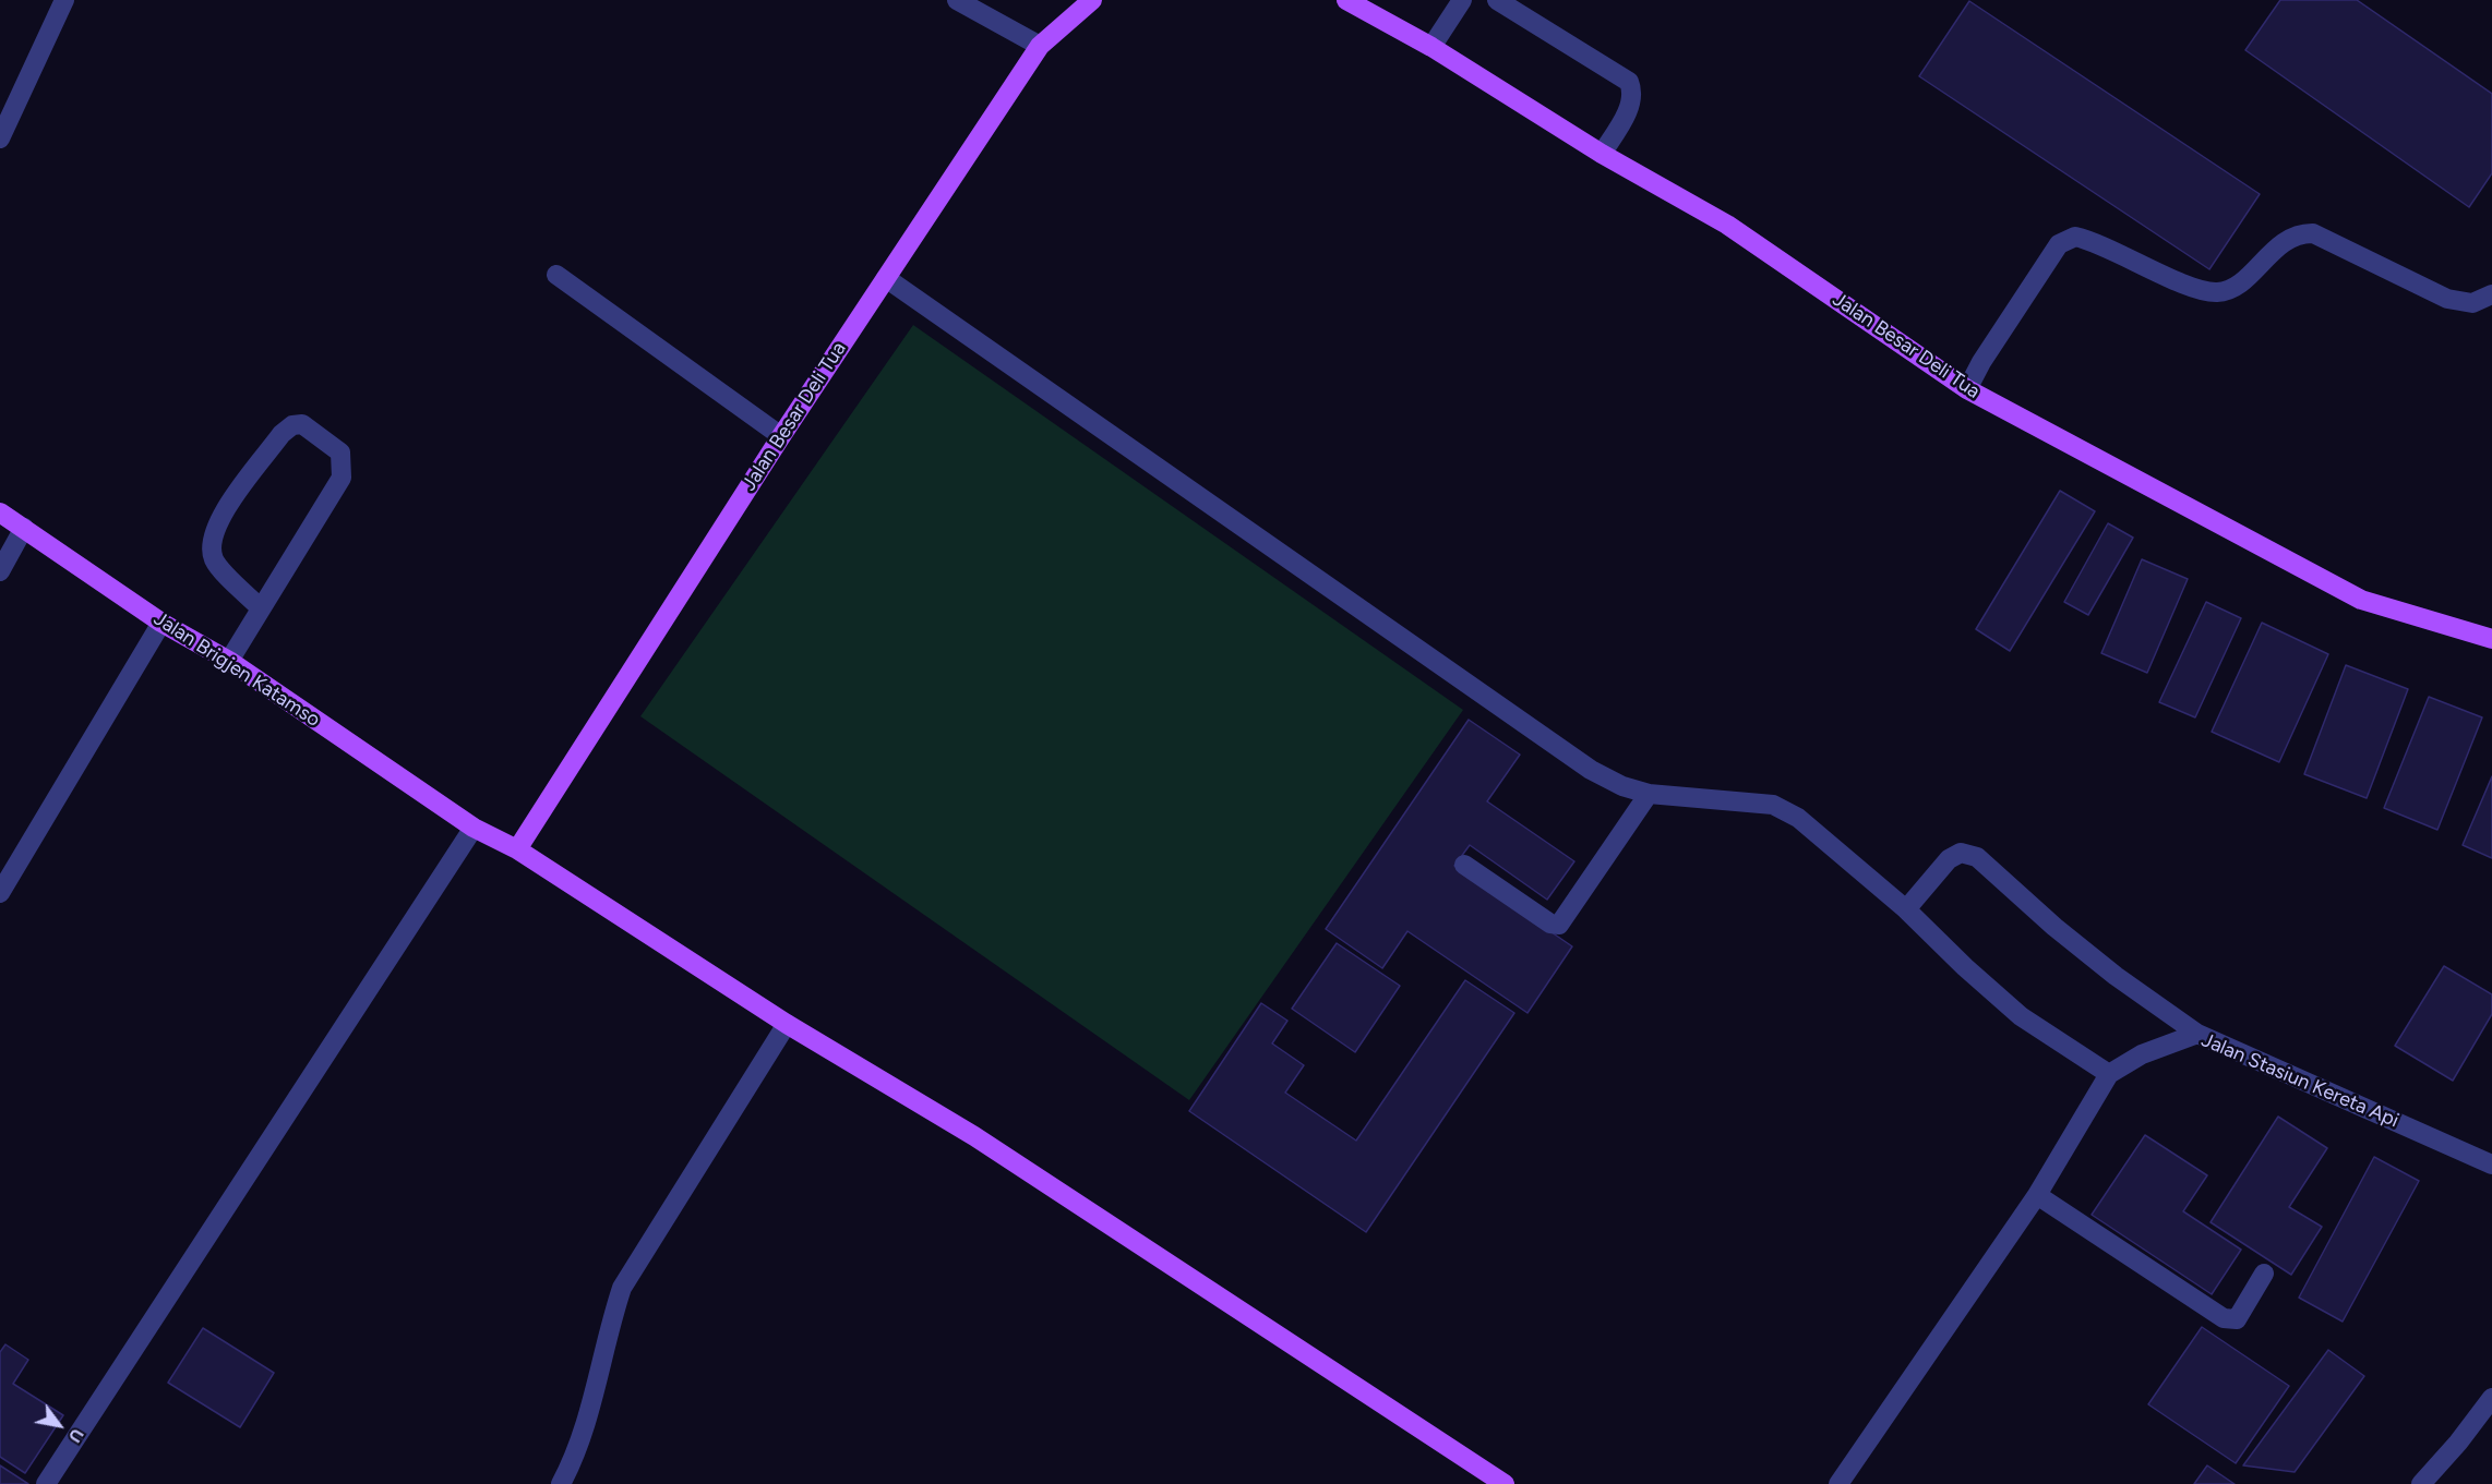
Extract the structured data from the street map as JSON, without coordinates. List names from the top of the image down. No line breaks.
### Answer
{"streets":{"main road":["Jalan Besar Deli Tua","Jalan Brigjen Katamso"],"street":["Jalan Stasiun Kereta Api"]},"crossings":[["Jalan Besar Deli Tua","Jalan Brigjen Katamso"]],"north":"bottom right"}
